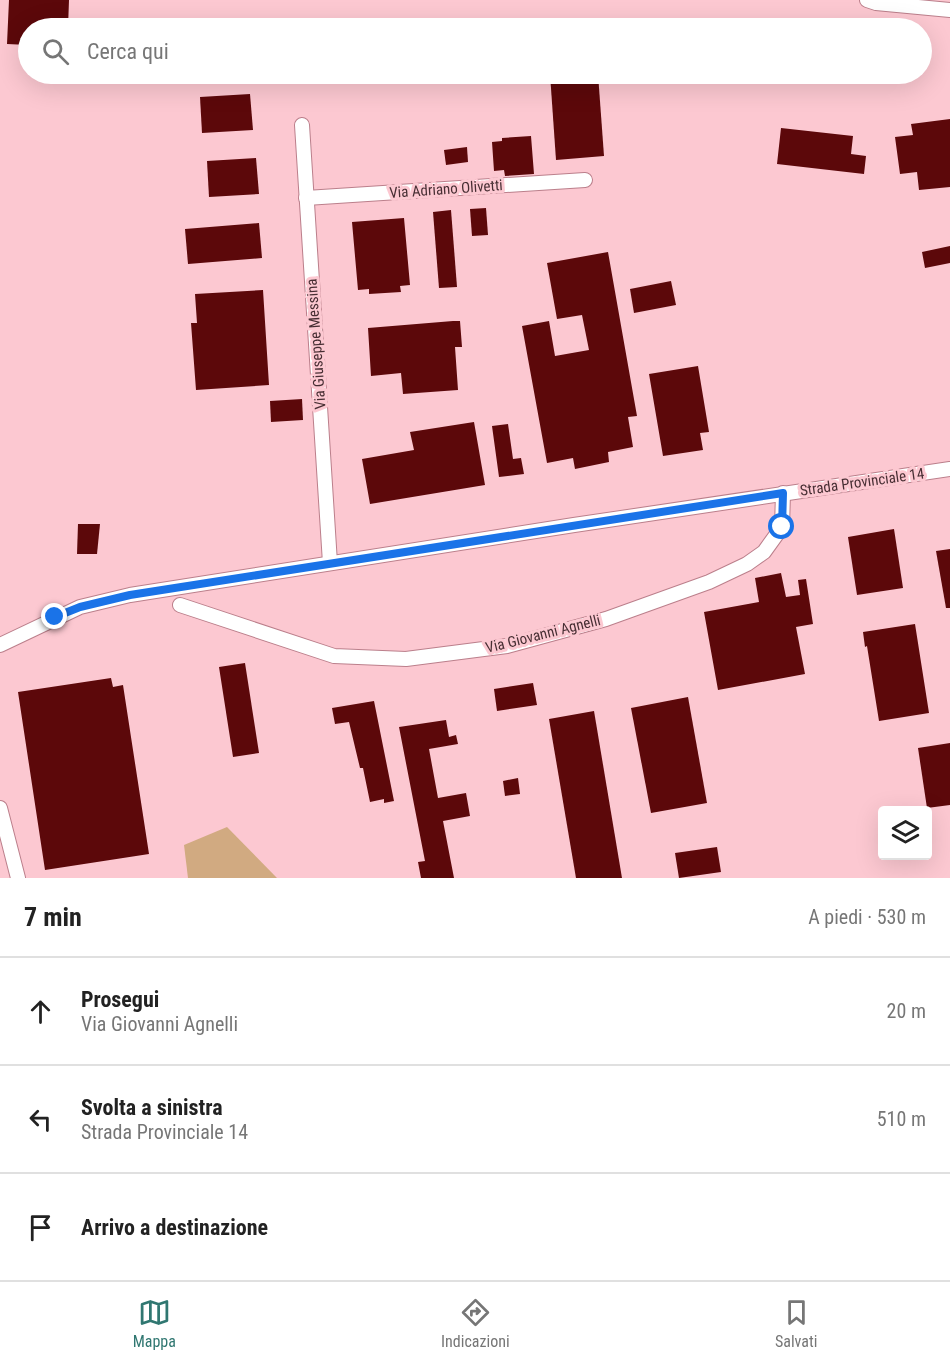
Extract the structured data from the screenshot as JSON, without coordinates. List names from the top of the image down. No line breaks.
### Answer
{"streets":{"street":["Via Adriano Olivetti","Via Giuseppe Messina","Strada Provinciale 14","Via Giovanni Agnelli"]},"crossings":[["Via Adriano Olivetti","Via Giuseppe Messina"],["Via Giuseppe Messina","Strada Provinciale 14"],["Strada Provinciale 14","Via Giovanni Agnelli"]],"page":{"search":"Cerca qui","heading":["7 min","A piedi · 530 m"],"list":[["Prosegui","Via Giovanni Agnelli","20 m"],["Svolta a sinistra","Strada Provinciale 14","510 m"],"Arrivo a destinazione"],"nav":["Mappa","Indicazioni","Salvati"]}}
